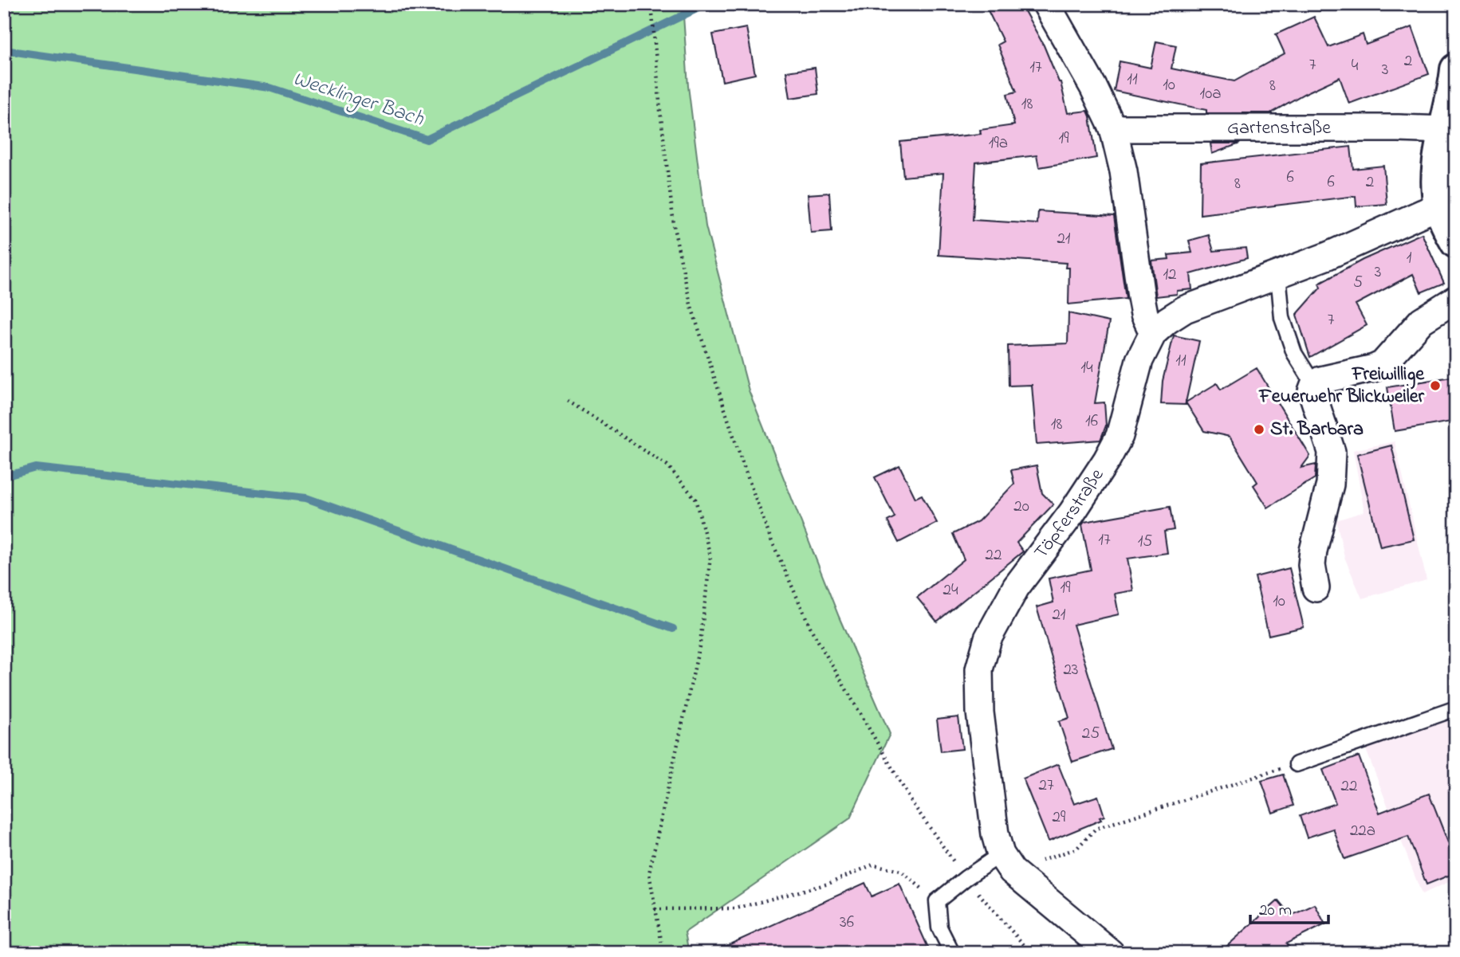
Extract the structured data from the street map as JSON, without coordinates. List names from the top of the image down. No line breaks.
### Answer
{"streets":{"street":["Gartenstraße","Töpferstraße"]},"water":["Wecklinger Bach"],"places":["Freiwillige Feuerwehr Blickweiler","St. Barbara"],"house_numbers":["2","7","4","17","3","11","10","8","10a","18","19","19a","6","6","2","8","21","1","3","12","5","7","11","14","16","18","20","17","15","22","19","24","10","21","23","25","27","22","29","22a","36"],"scale_bar":"20 m"}
